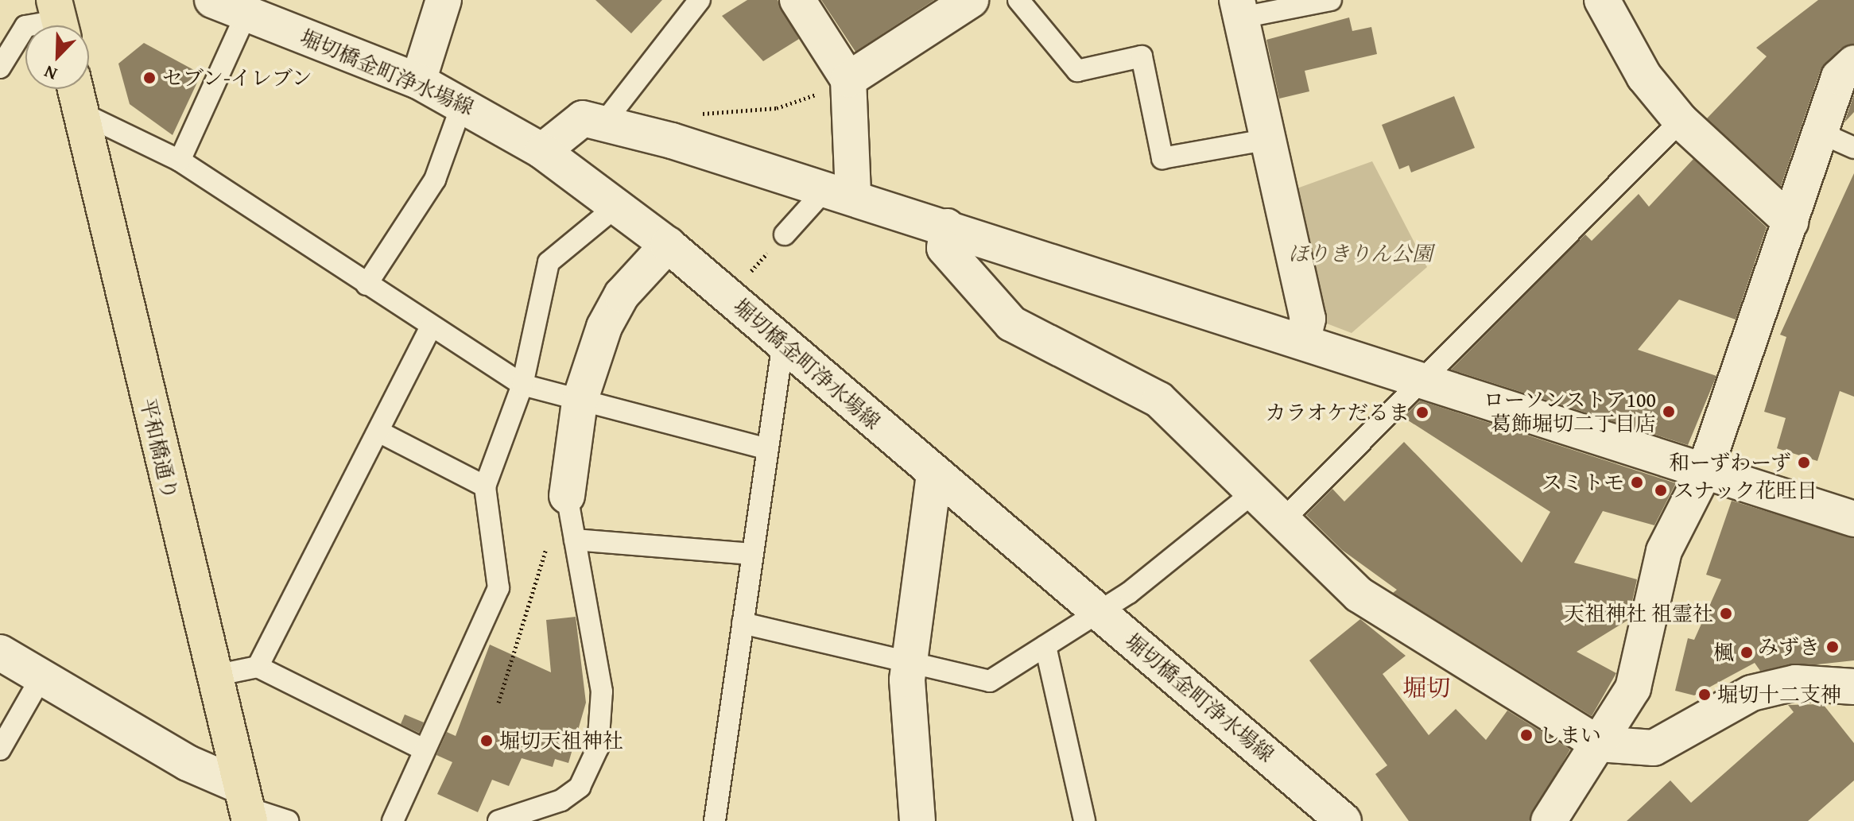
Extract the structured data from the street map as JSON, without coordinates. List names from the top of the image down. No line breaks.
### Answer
{"streets":{"main road":["平和橋通り"],"street":["堀切橋金町浄水場線"]},"districts":["堀切"],"parks":["ほりきりん公園"],"places":["セブン-イレブン","ローソンストア100 葛飾堀切二丁目店","カラオケだるま","和ーずわーず","スミトモ","スナック花旺日","天祖神社 祖霊社","みずき","楓","堀切十二支神","しまい","堀切天祖神社"],"north":"bottom left"}
